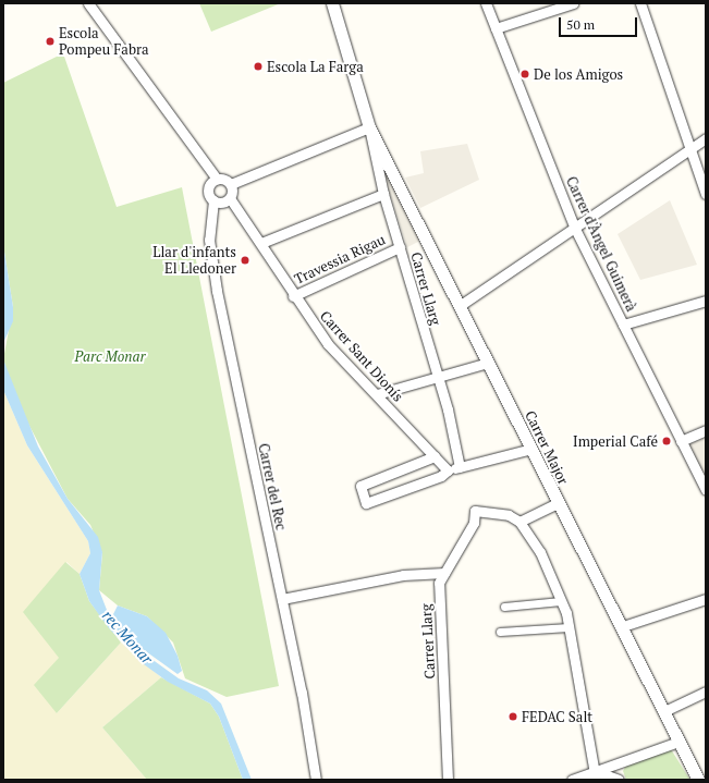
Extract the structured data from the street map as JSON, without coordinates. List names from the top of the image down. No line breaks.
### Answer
{"streets":{"street":["Carrer d'Àngel Guimerà","Travessia Rigau","Carrer Llarg","Carrer Sant Dionís","Carrer Major","Carrer del Rec"]},"crossings":[["Travessia Rigau","Carrer Llarg"],["Travessia Rigau","Carrer Sant Dionís"],["Travessia Rigau","Carrer Major"],["Carrer Llarg","Carrer Major"],["Carrer Sant Dionís","Carrer del Rec"]],"water":["rec Monar"],"parks":["Parc Monar"],"places":["Escola Pompeu Fabra","Escola La Farga","De los Amigos","Llar d'infants El Lledoner","Imperial Café","FEDAC Salt"],"scale_bar":"50 m"}
